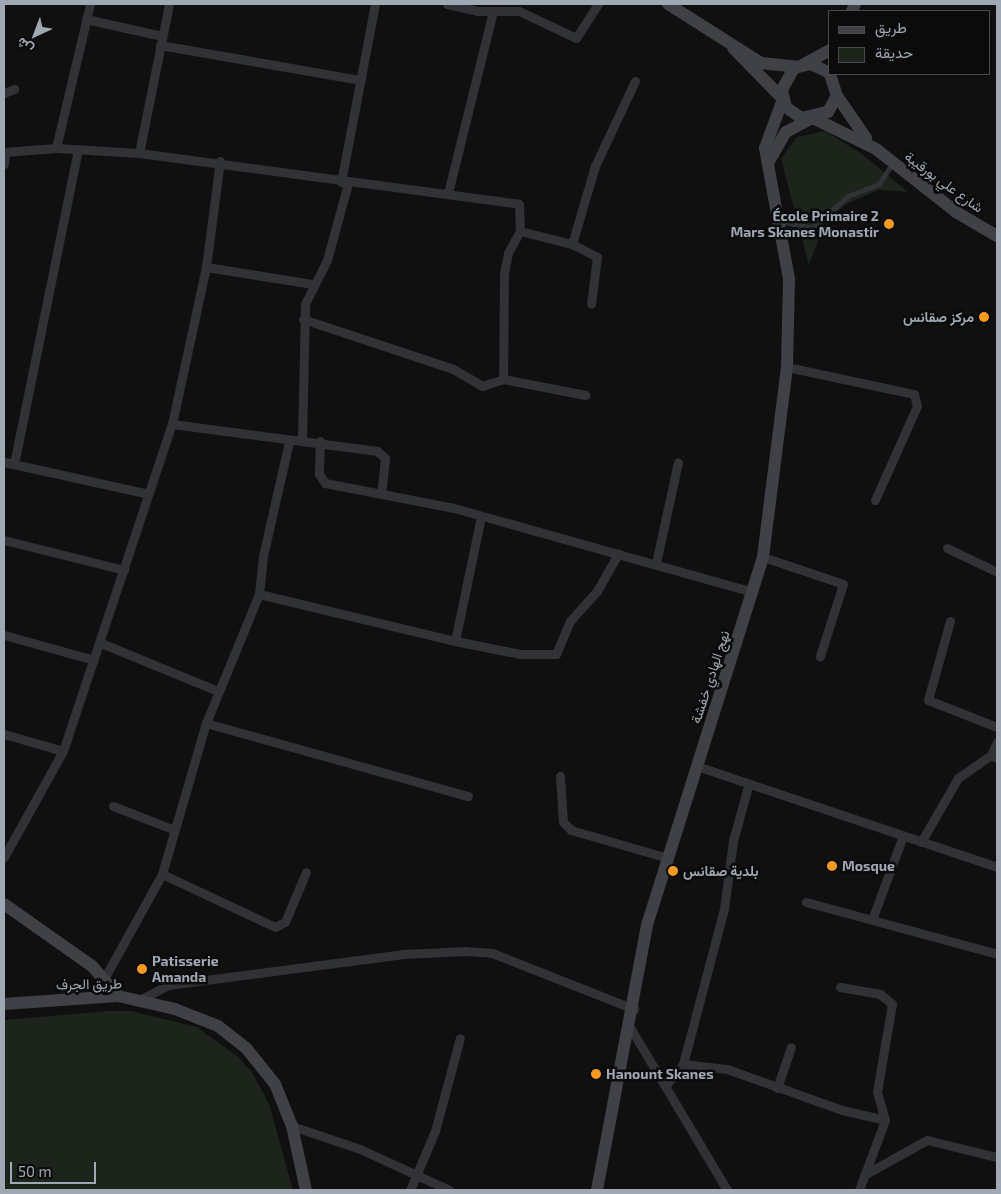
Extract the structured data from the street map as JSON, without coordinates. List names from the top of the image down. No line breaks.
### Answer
{"streets":{"main road":["شارع علي بورقيبة","نهج الهادي خفشة","طريق الجرف"]},"places":["École Primaire 2 Mars Skanes Monastir","مركز صقانس","Mosque","بلدية صقانس","Patisserie Amanda","Hanount Skanes"],"legend":["طريق","حديقة"],"scale_bar":"50 m","north":"bottom left"}
